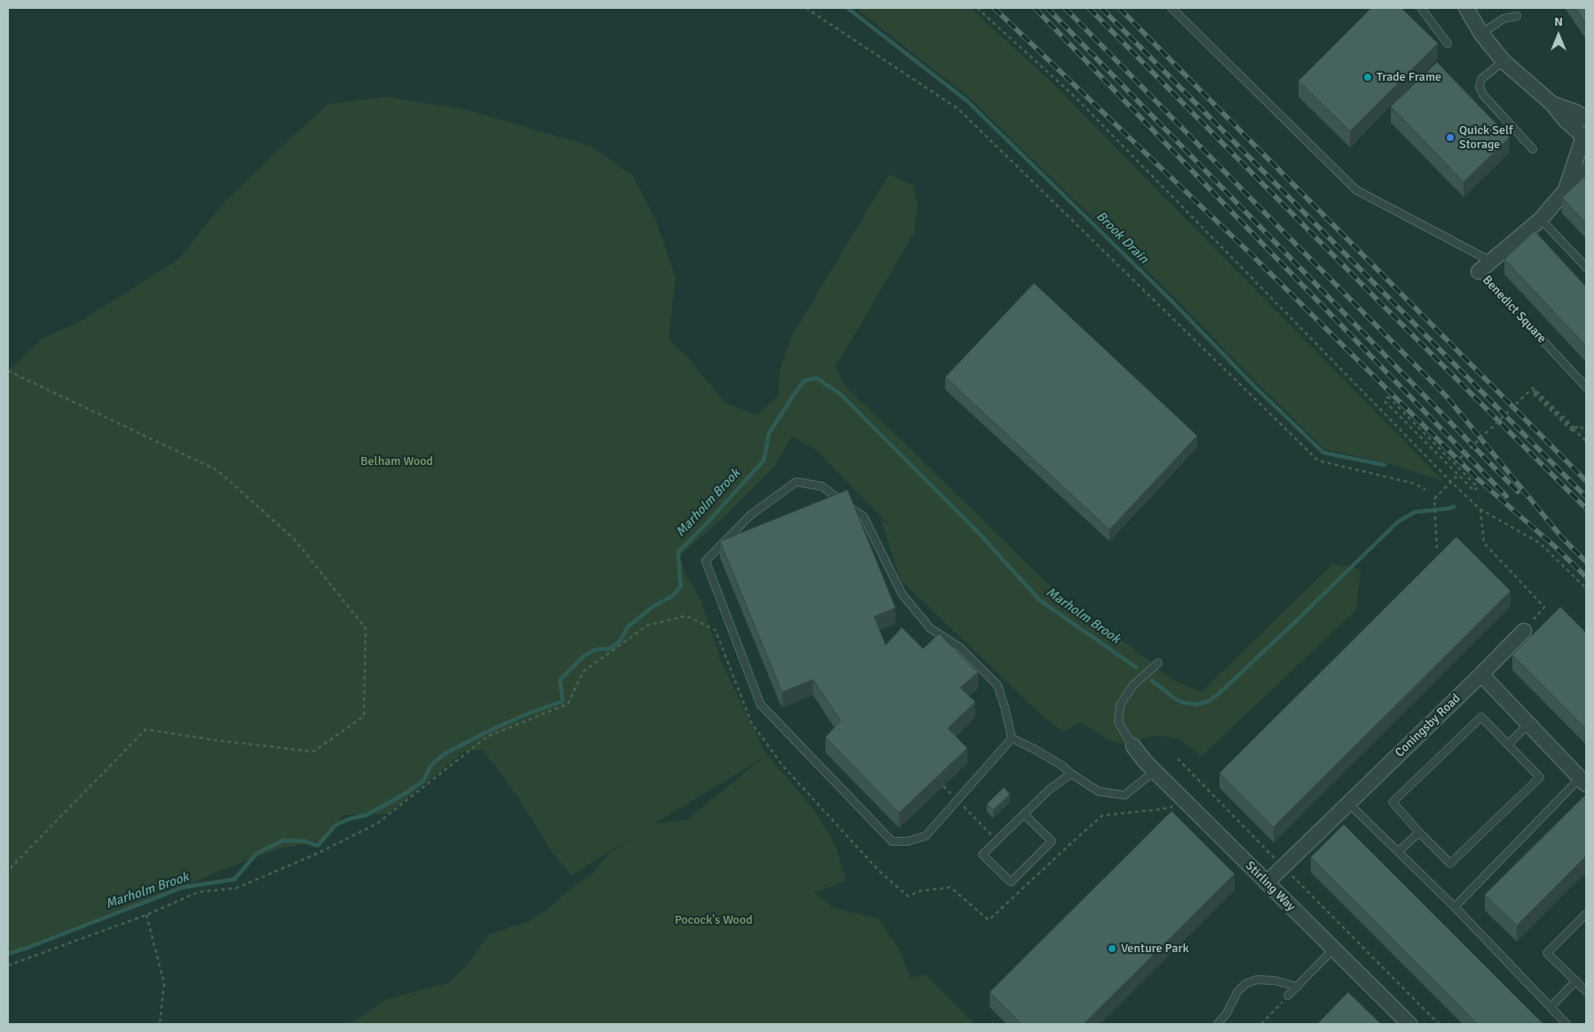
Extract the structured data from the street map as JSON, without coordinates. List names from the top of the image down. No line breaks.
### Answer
{"streets":{"street":["Benedict Square","Coningsby Road","Stirling Way"]},"crossings":[["Coningsby Road","Stirling Way"]],"water":["Brook Drain","Marholm Brook"],"parks":["Belham Wood","Pocock's Wood"],"places":["Trade Frame","Quick Self Storage","Venture Park"],"north":"top"}
